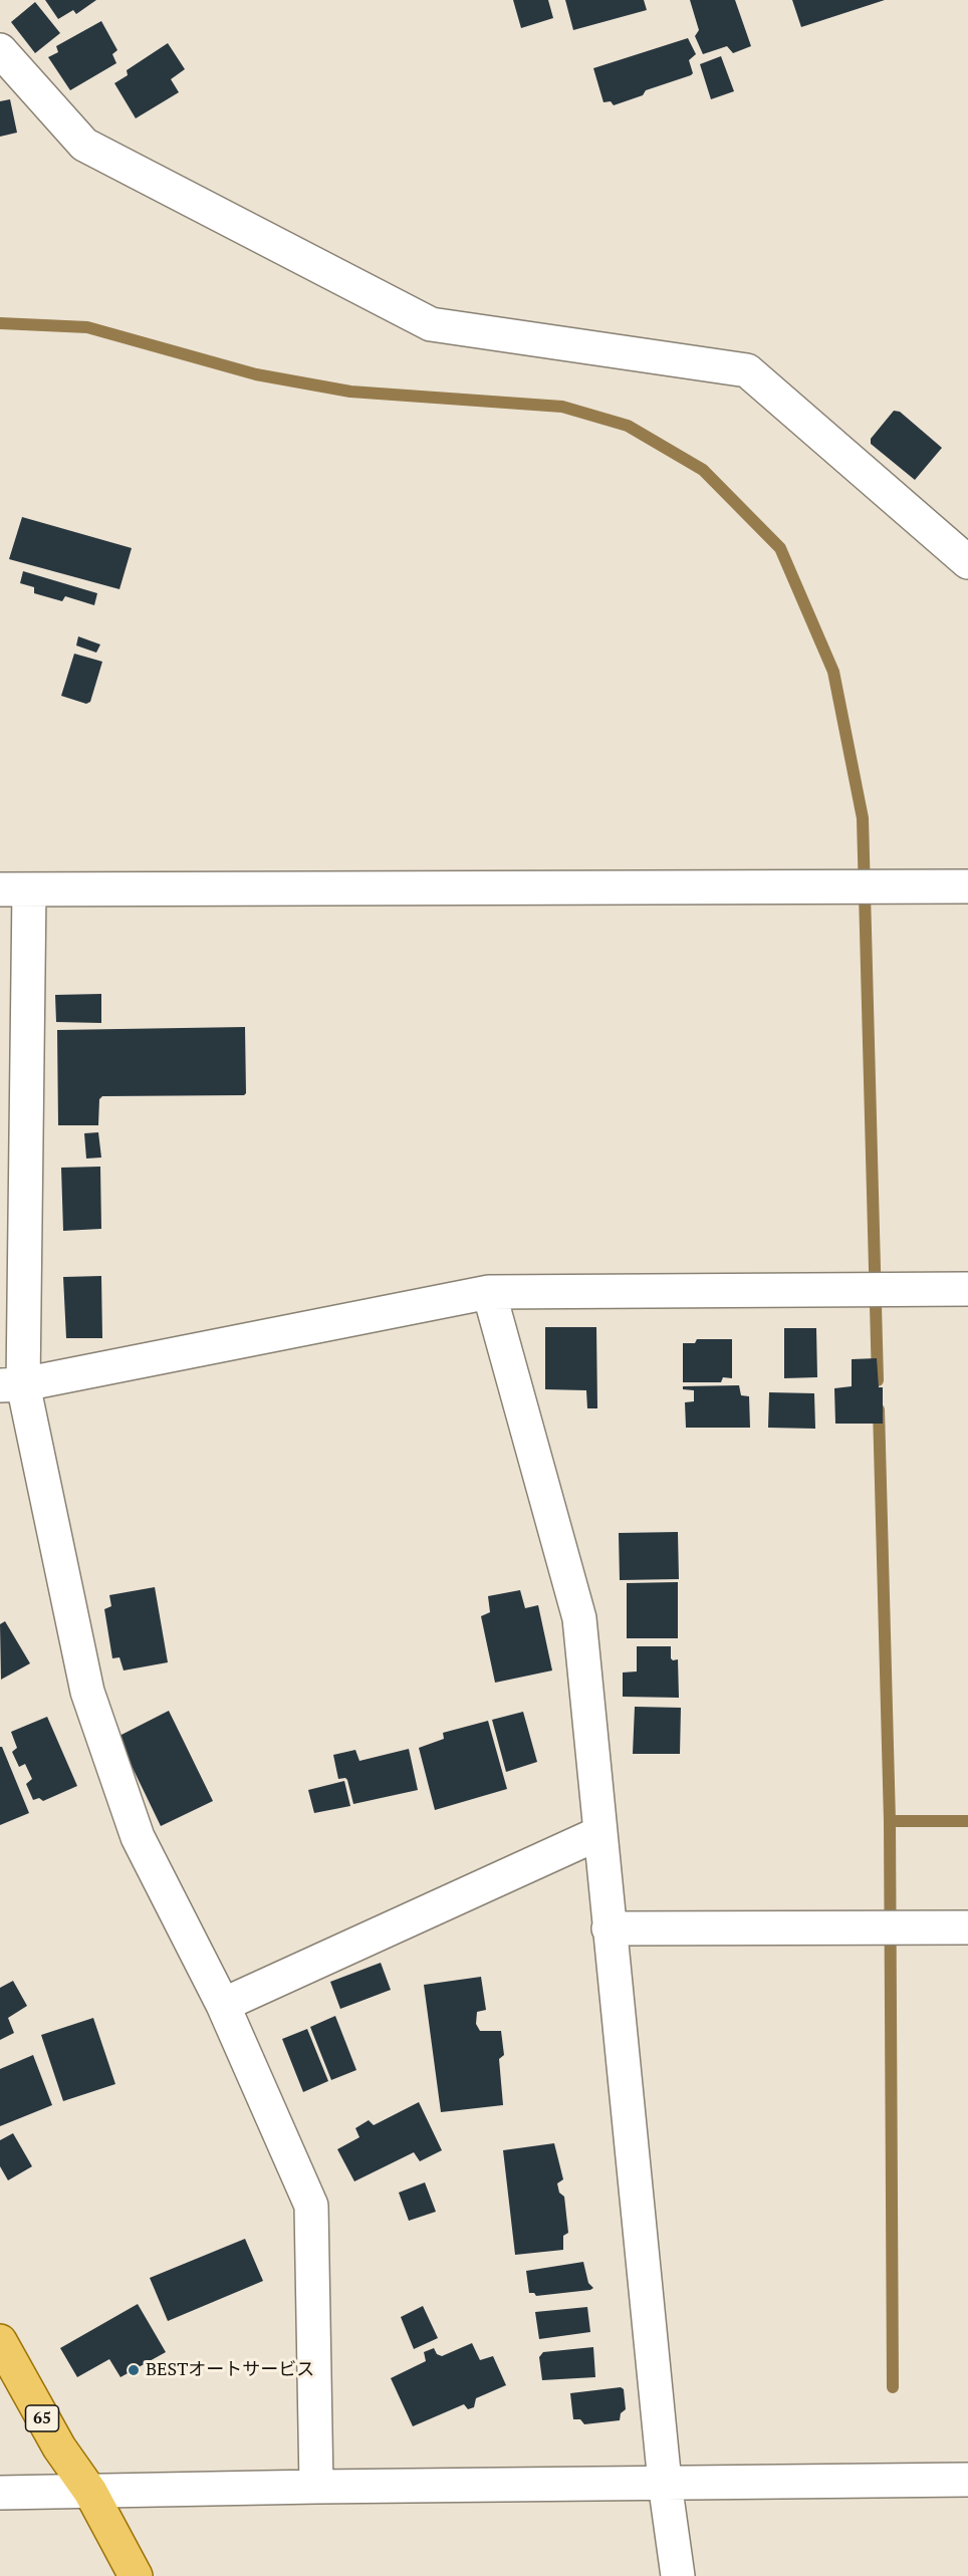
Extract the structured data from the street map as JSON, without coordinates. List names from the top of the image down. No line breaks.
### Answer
{"streets":{"main road":["65"]},"places":["BESTオートサービス"]}
